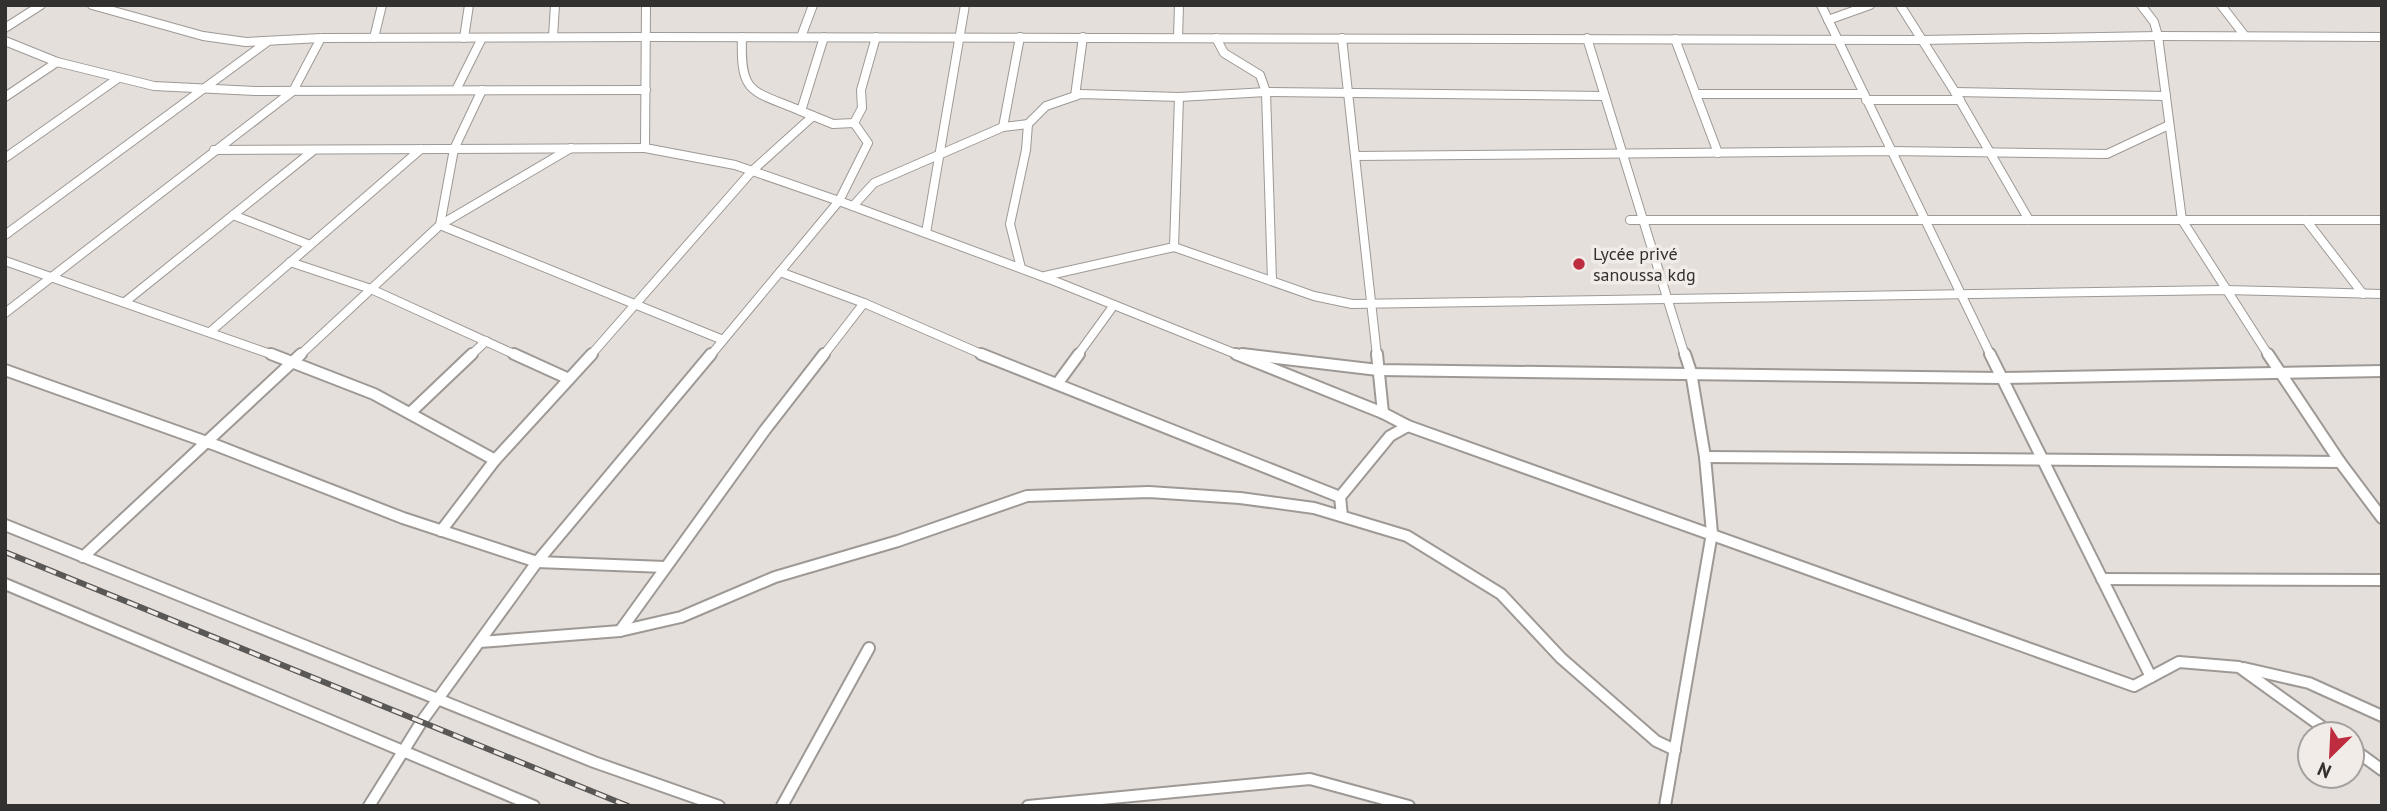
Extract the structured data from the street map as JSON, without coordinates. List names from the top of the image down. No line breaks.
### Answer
{"places":["Lycée privé sanoussa kdg"],"north":"bottom left"}
